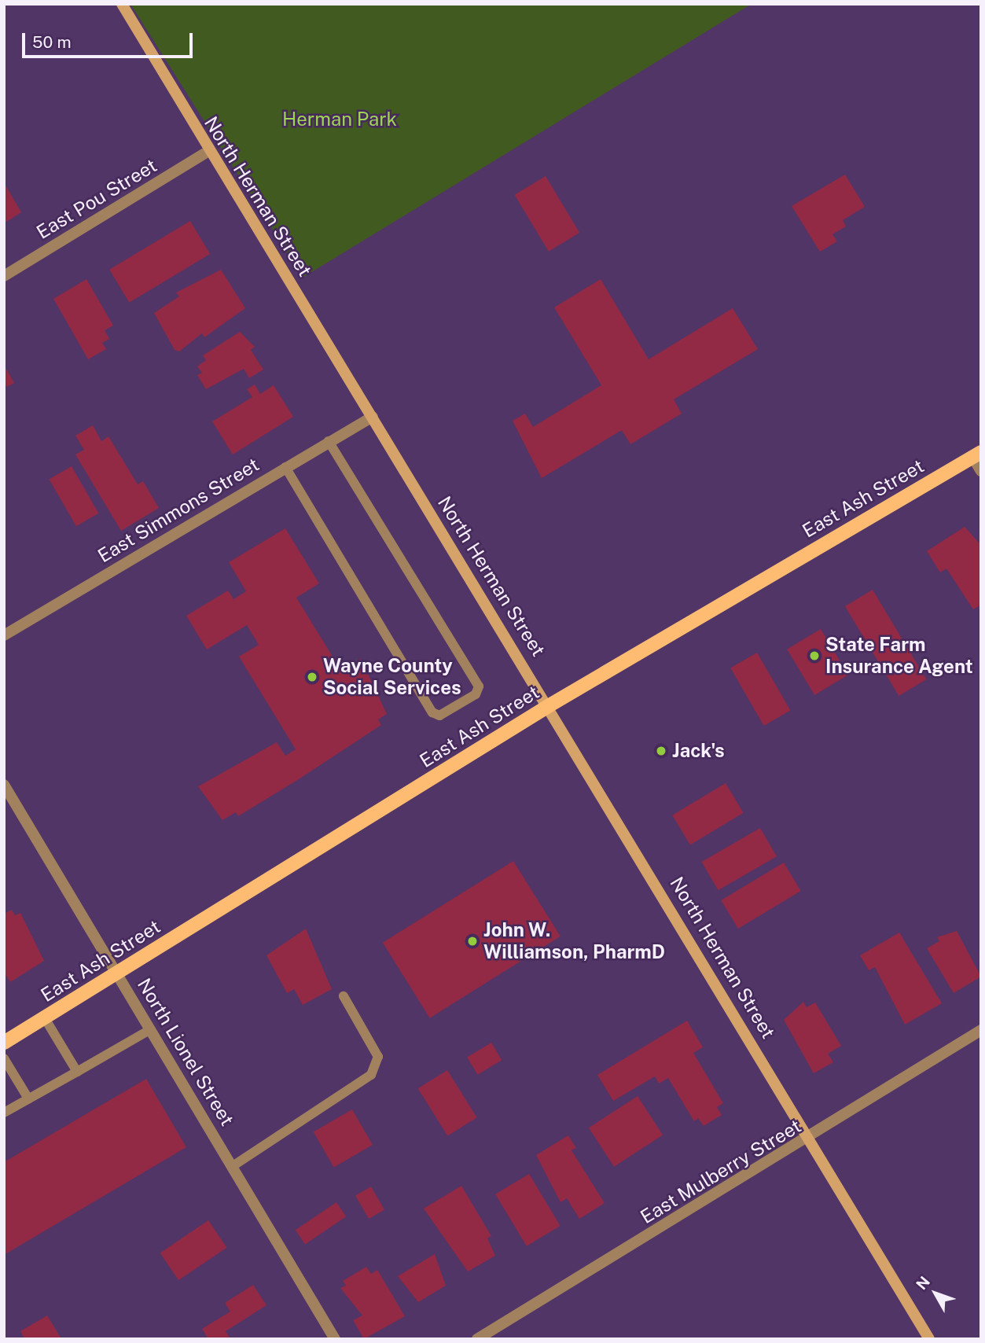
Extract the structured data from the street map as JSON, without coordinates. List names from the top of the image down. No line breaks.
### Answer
{"streets":{"main road":["North Herman Street","East Ash Street"],"street":["East Pou Street","East Simmons Street","North Lionel Street","East Mulberry Street"]},"crossings":[["North Herman Street","East Pou Street"],["North Herman Street","East Ash Street"],["North Herman Street","East Simmons Street"],["North Herman Street","East Mulberry Street"],["East Ash Street","North Lionel Street"]],"parks":["Herman Park"],"places":["State Farm Insurance Agent","Wayne County Social Services","Jack's","John W. Williamson, PharmD"],"scale_bar":"50 m","north":"top left"}
